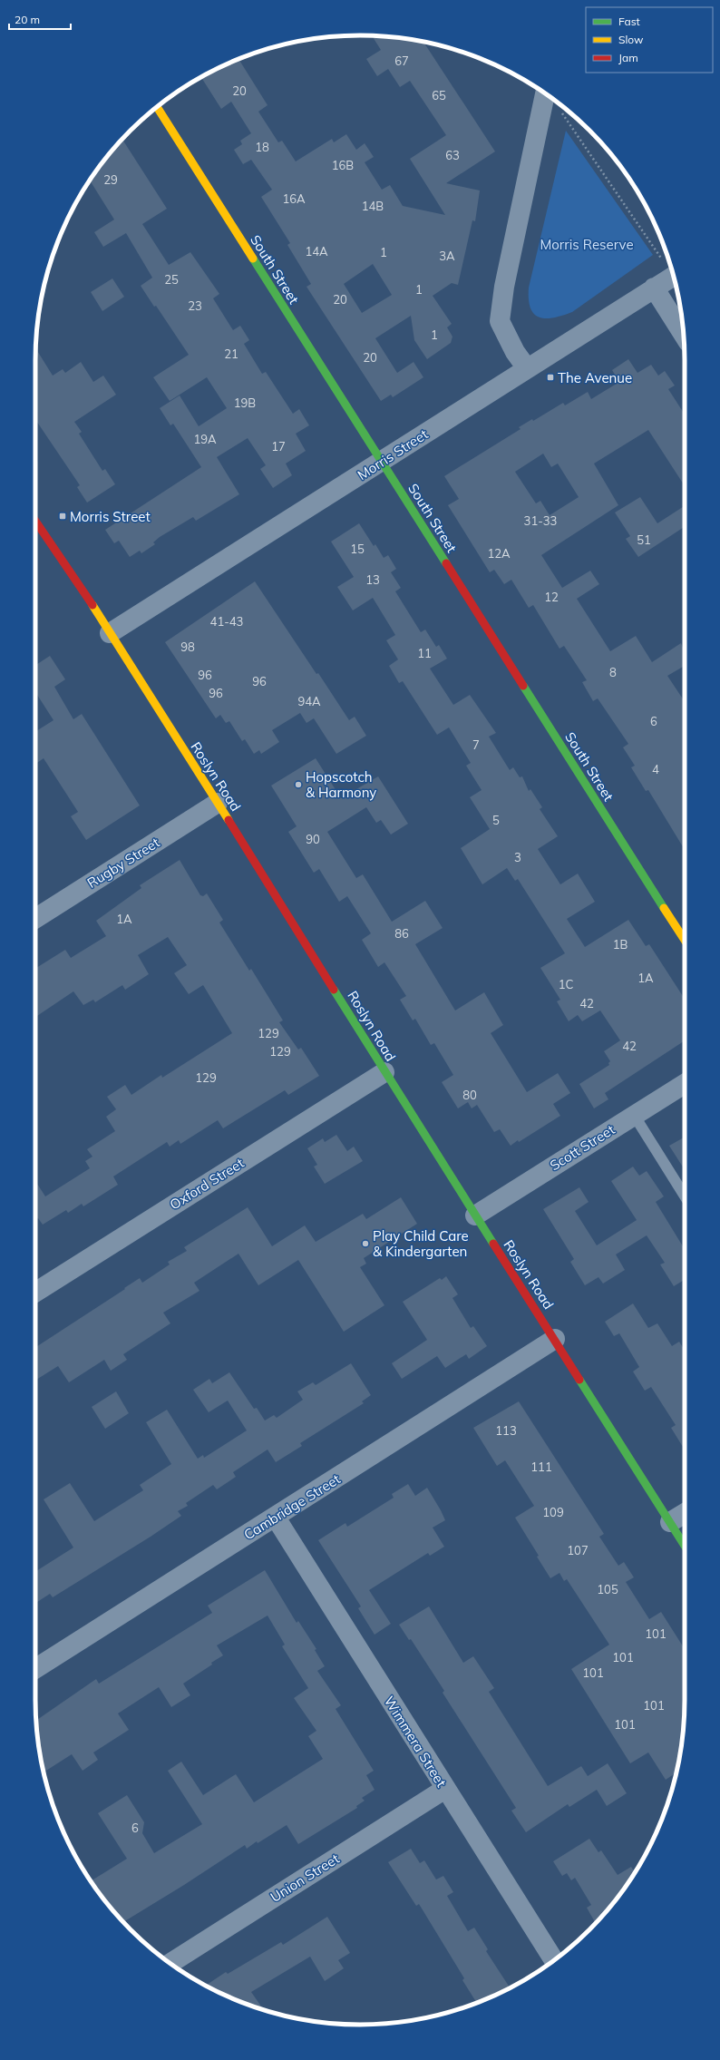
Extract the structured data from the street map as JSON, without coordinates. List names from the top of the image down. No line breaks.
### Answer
{"streets":{"street":["South Street","Morris Street","Roslyn Road","Rugby Street","Scott Street","Oxford Street","Cambridge Street","Wimmera Street","Union Street"]},"crossings":[["South Street","Morris Street"],["Morris Street","Roslyn Road"],["Roslyn Road","Rugby Street"],["Roslyn Road","Scott Street"],["Roslyn Road","Oxford Street"],["Roslyn Road","Cambridge Street"],["Cambridge Street","Wimmera Street"],["Wimmera Street","Union Street"]],"parks":["Morris Reserve"],"places":{"transit":["The Avenue","Morris Street"],"other":["Hopscotch & Harmony","Play Child Care & Kindergarten"]},"house_numbers":["67","20","65","18","63","16B","29","16A","14B","14A","1","3A","25","1","20","23","1","21","20","19B","19A","17","31-33","51","15","12A","13","12","41-43","98","11","8","96","96","96","94A","6","7","4","5","90","3","1A","86","1B","1A","1C","42","129","42","129","129","80","113","111","109","107","105","101","101","101","101","101","6"],"legend":["Fast","Slow","Jam"],"scale_bar":"20 m"}
